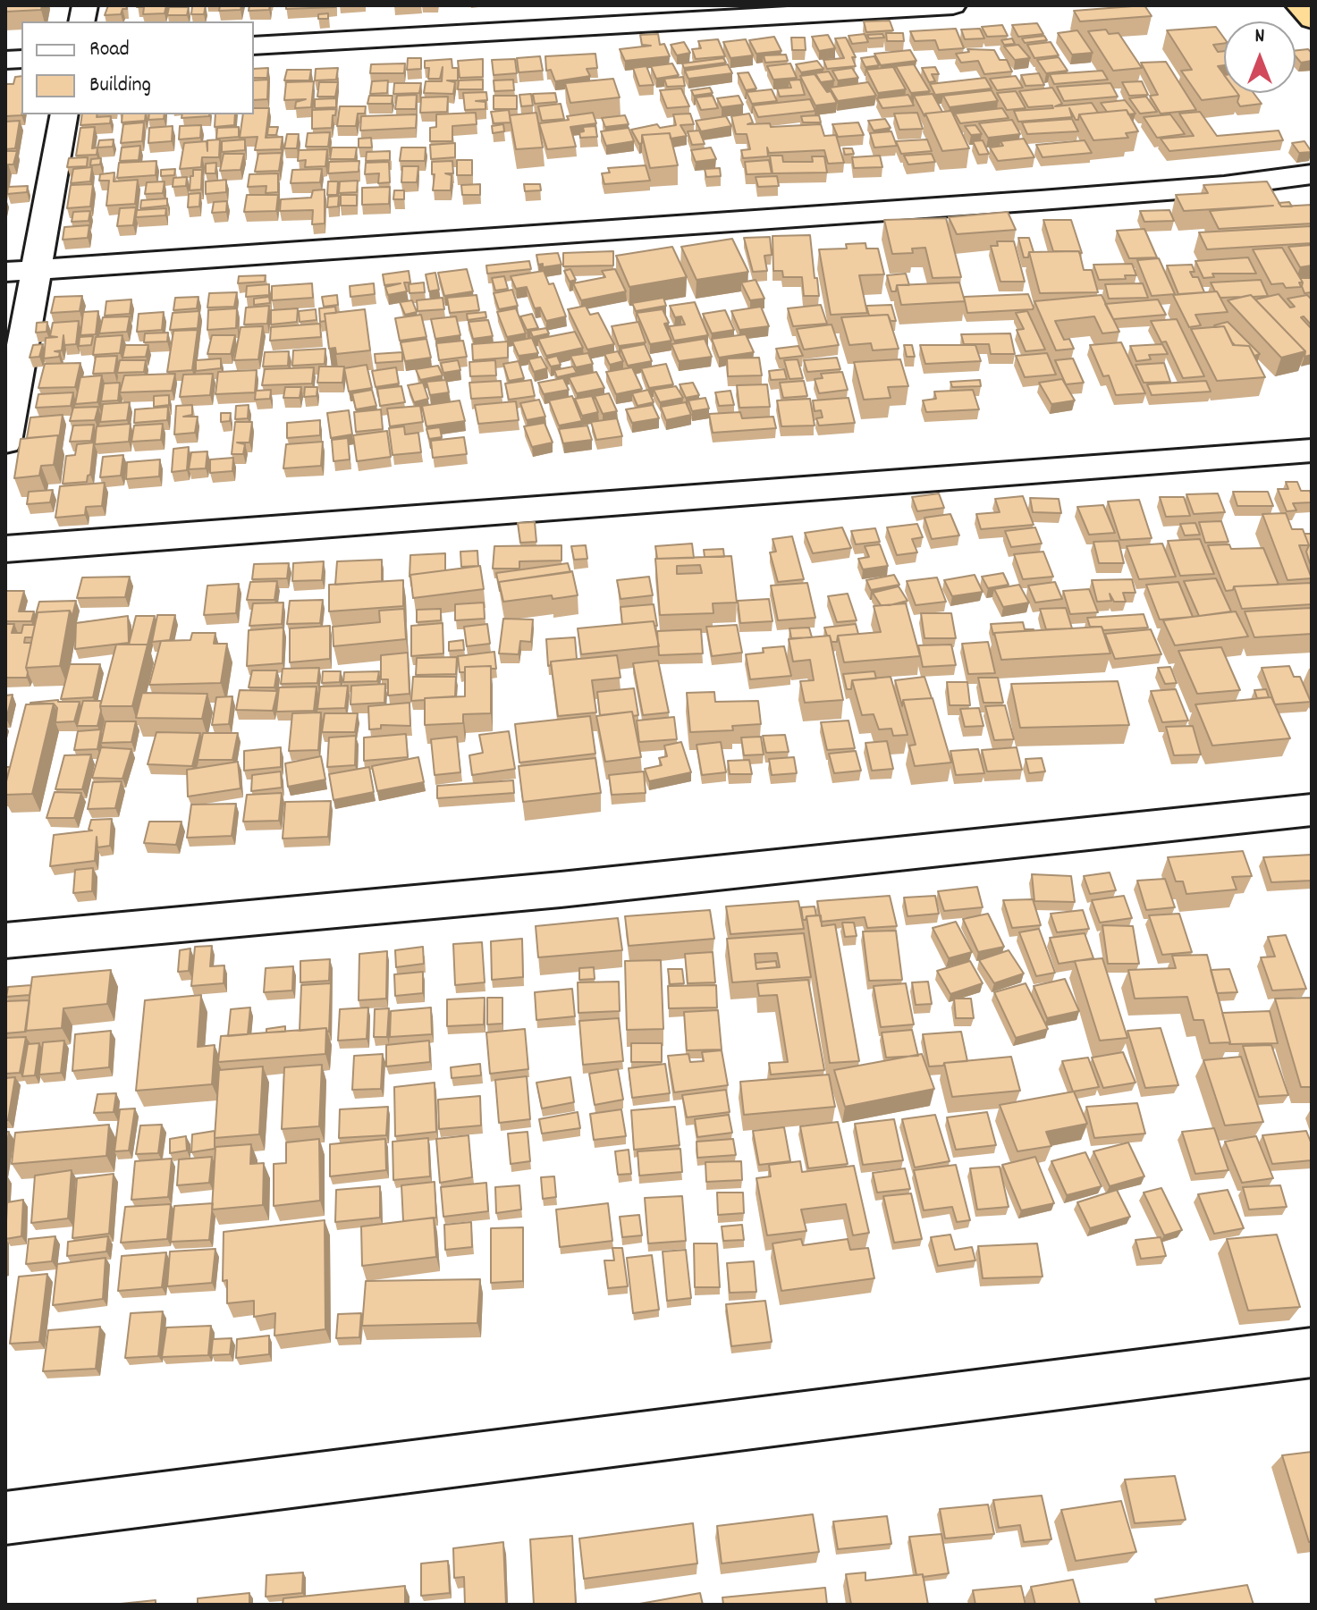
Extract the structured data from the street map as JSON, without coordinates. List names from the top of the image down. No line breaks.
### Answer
{"legend":["Road","Building"],"north":"top"}
